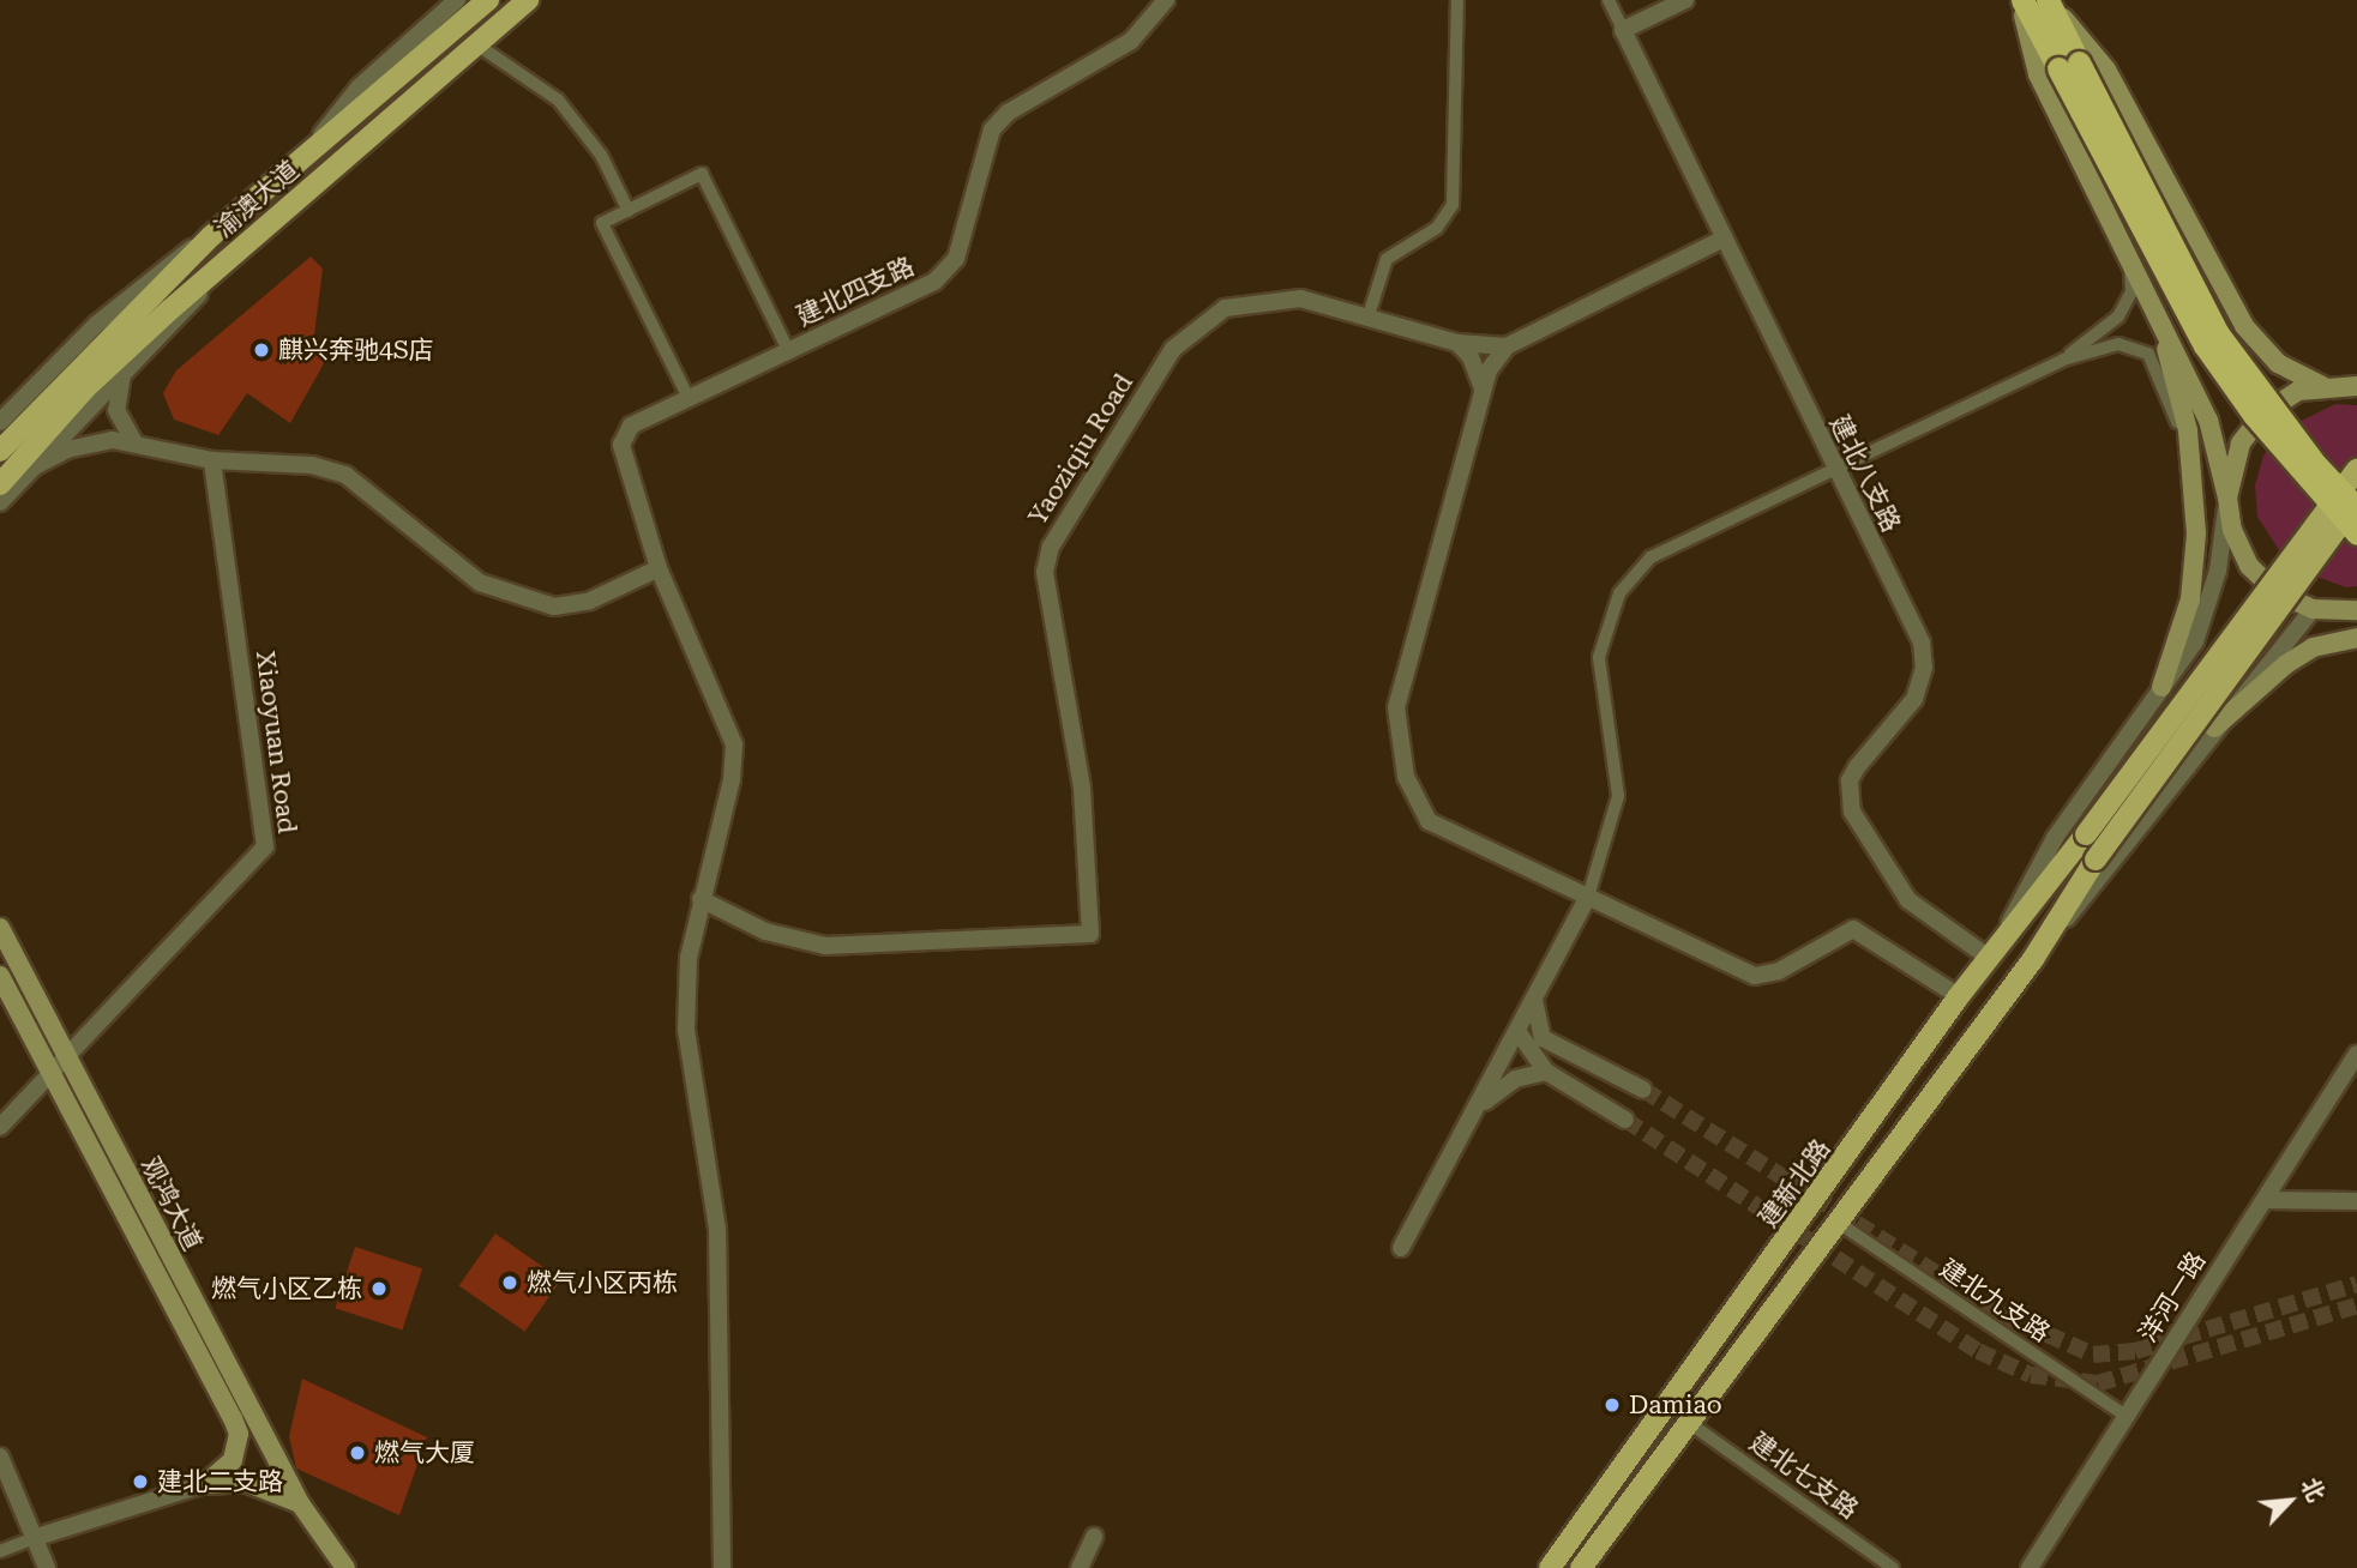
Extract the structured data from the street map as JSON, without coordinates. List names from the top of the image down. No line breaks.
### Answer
{"streets":{"main road":["渝澳大道","建新北路","观鸿大道"],"street":["建北四支路","Yaoziqiu Road","建北八支路","Xiaoyuan Road","洋河一路","建北九支路","建北七支路"]},"crossings":[["建北四支路","Yaoziqiu Road"],["建北八支路","建新北路"],["Xiaoyuan Road","观鸿大道"],["洋河一路","建北九支路"]],"places":["麒兴奔驰4S店","燃气小区丙栋","燃气小区乙栋","Damiao","燃气大厦","建北二支路"],"north":"top right"}
